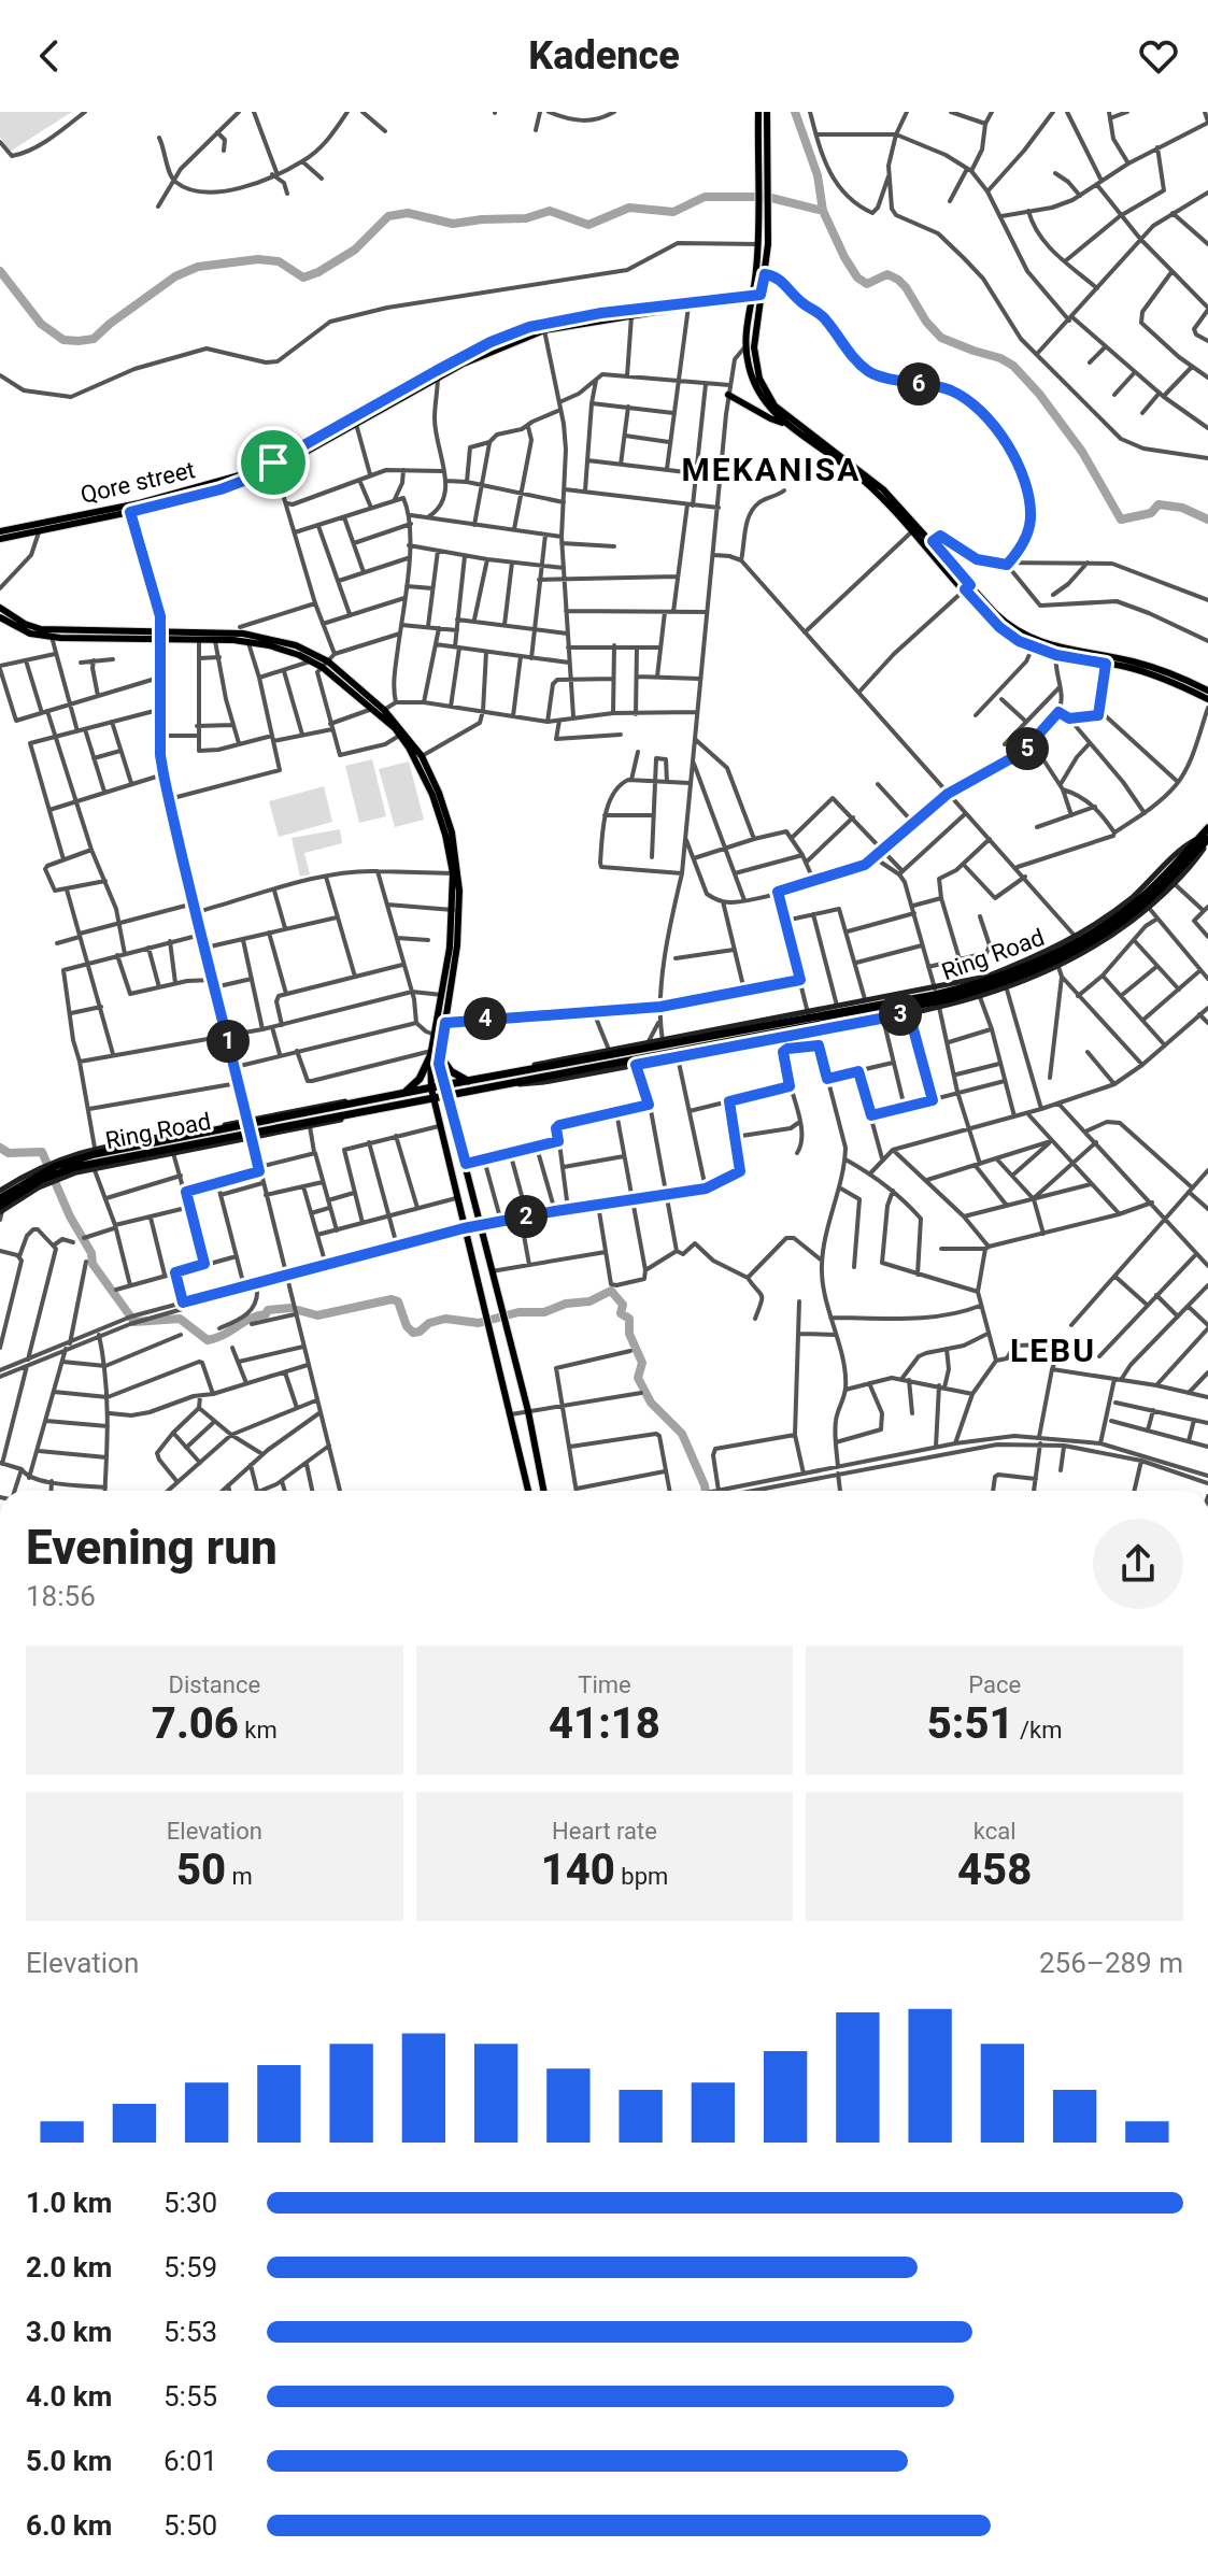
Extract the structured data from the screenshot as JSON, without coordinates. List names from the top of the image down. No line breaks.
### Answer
{"streets":{"highway":["Ring Road"],"main road":["Qore street"]},"districts":["MEKANISA","LEBU"],"page":{"header":"Kadence","pins":["6","5","3","4","1","2"],"heading":["Evening run","18:56"],"stats":[["Distance","7.06 km"],["Time","41:18"],["Pace","5:51 /km"],["Elevation","50 m"],["Heart rate","140 bpm"],["kcal","458"]],"chart":["Elevation","256–289 m"],"list":[{"name":"1.0 km","note":"5:30"},{"name":"2.0 km","note":"5:59"},{"name":"3.0 km","note":"5:53"},{"name":"4.0 km","note":"5:55"},{"name":"5.0 km","note":"6:01"},{"name":"6.0 km","note":"5:50"}]}}
